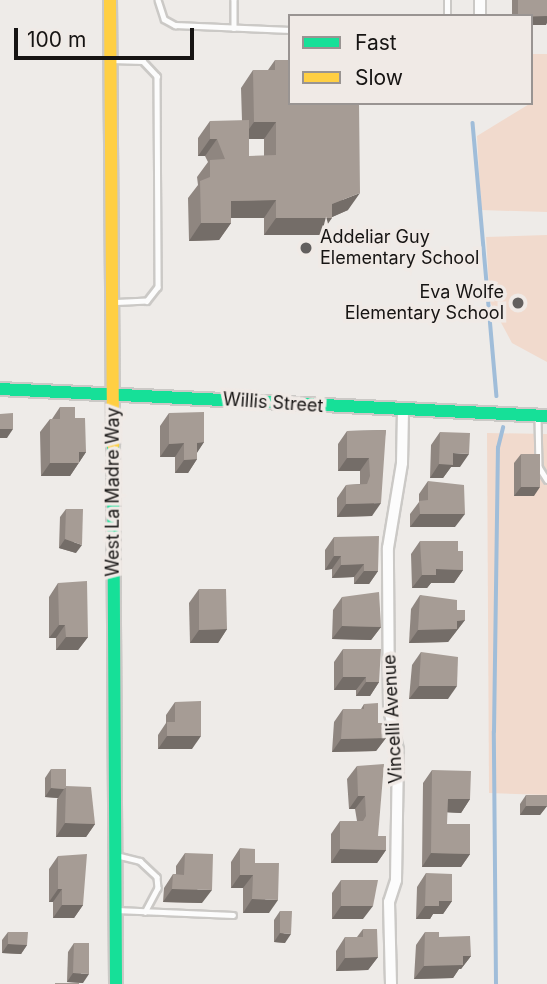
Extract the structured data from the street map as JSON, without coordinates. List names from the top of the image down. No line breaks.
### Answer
{"streets":{"street":["Willis Street","West La Madre Way","Vincelli Avenue"]},"crossings":[["Willis Street","West La Madre Way"],["Willis Street","Vincelli Avenue"]],"places":["Addeliar Guy Elementary School","Eva Wolfe Elementary School"],"legend":["Fast","Slow"],"scale_bar":"100 m"}
